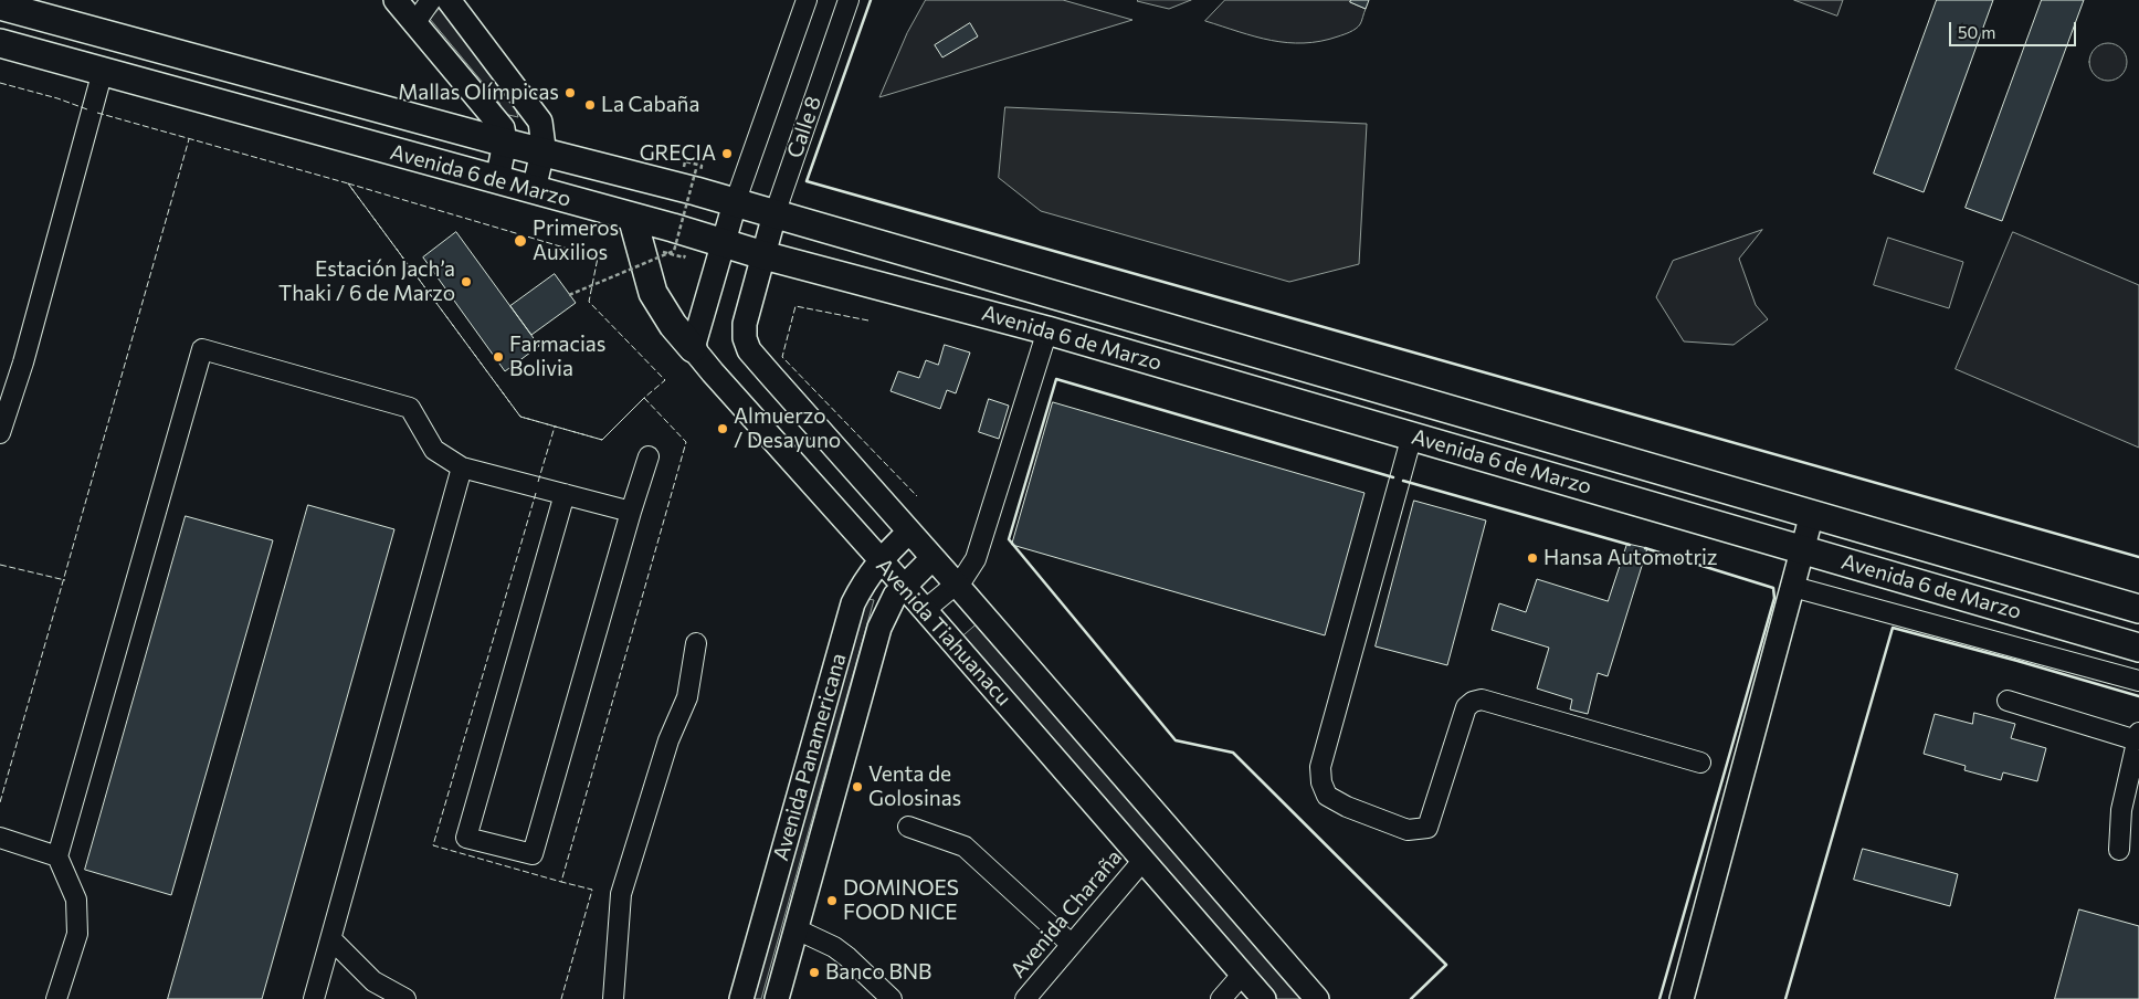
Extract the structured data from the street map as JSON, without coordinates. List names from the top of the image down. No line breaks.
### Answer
{"streets":{"highway":["Avenida 6 de Marzo"],"main road":["Calle 8","Avenida Tiahuanacu","Avenida Panamericana"],"street":["Avenida Charaña"]},"crossings":[["Calle 8","Avenida 6 de Marzo"],["Calle 8","Avenida Tiahuanacu"],["Avenida 6 de Marzo","Avenida Tiahuanacu"],["Avenida Tiahuanacu","Avenida Panamericana"],["Avenida Tiahuanacu","Avenida Charaña"]],"places":["Mallas Olímpicas","La Cabaña","GRECIA","Primeros Auxilios","Estación Jach’a Thaki / 6 de Marzo","Farmacias Bolivia","Almuerzo / Desayuno","Hansa Automotriz","Venta de Golosinas","DOMINOES FOOD NICE","Banco BNB"],"scale_bar":"50 m"}
